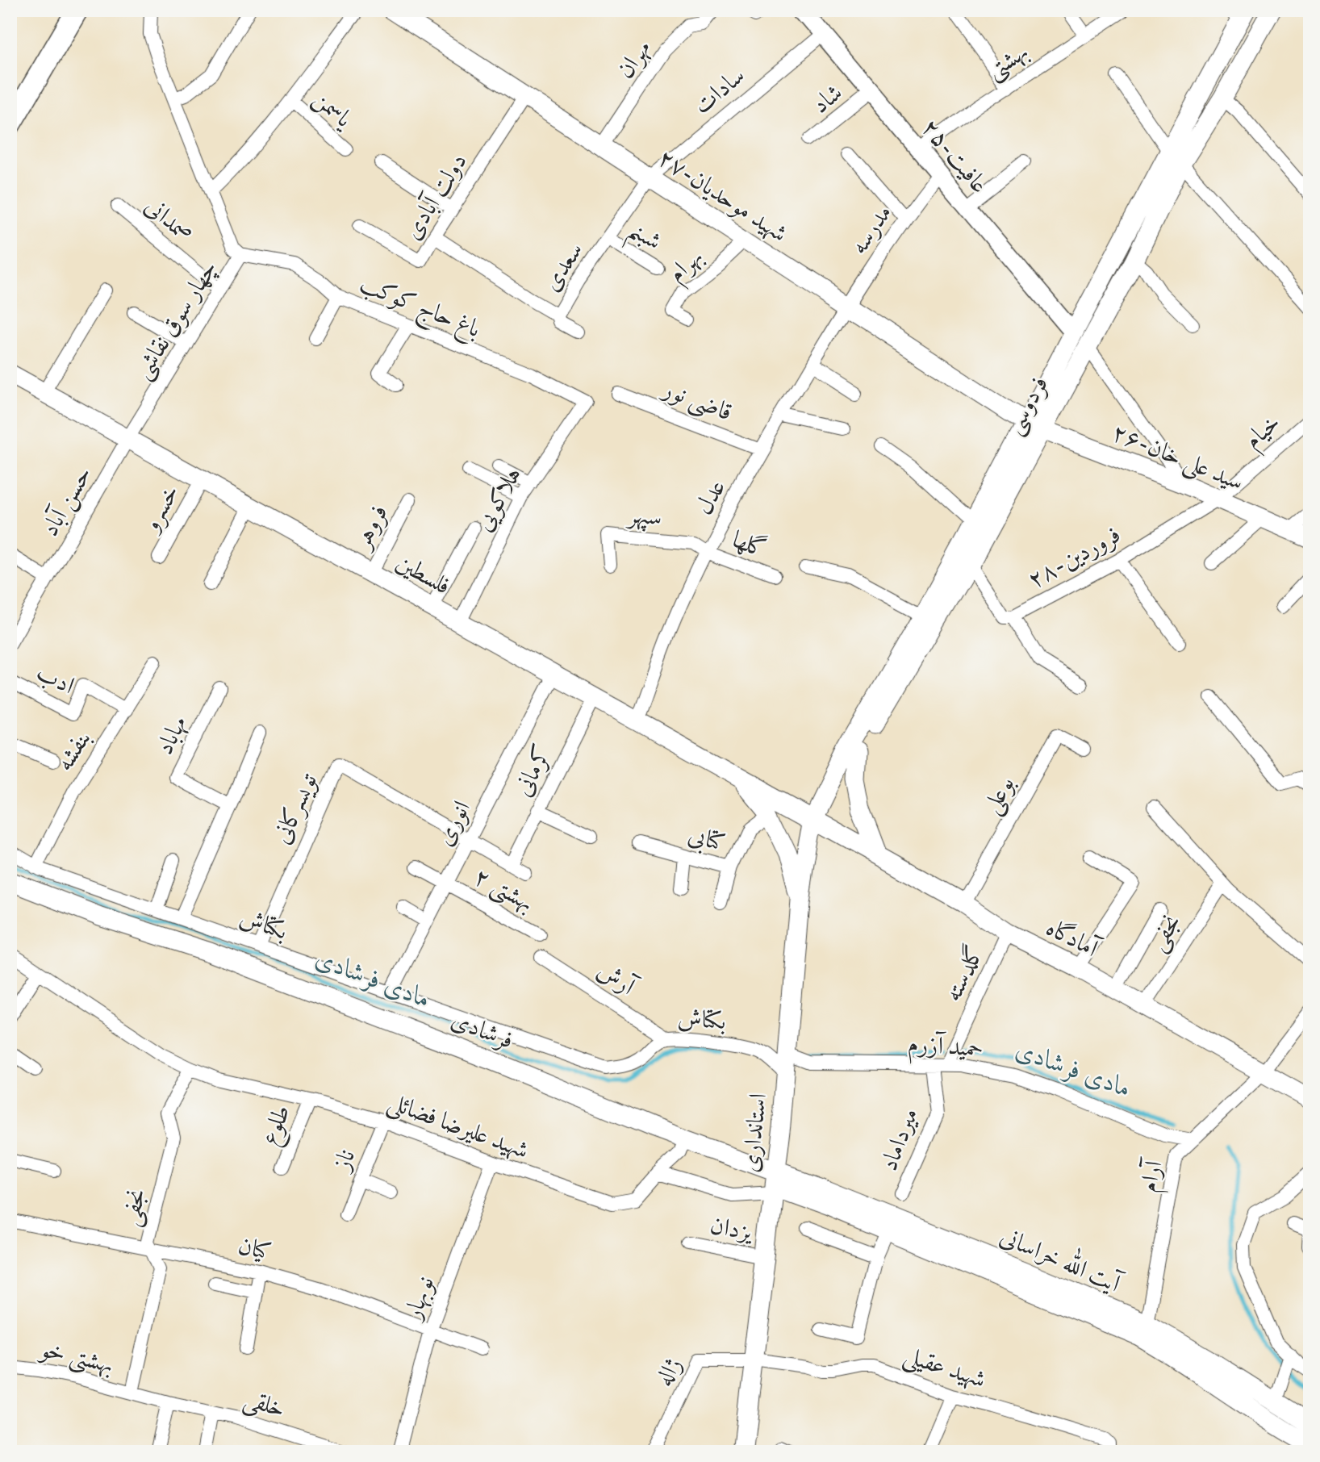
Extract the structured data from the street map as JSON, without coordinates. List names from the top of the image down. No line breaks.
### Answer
{"streets":{"main road":["۲۷-شهید موحدیان","فردوسی","۲۶-سید علی خان","فلسطین","آمادگاه","فرشادی","استانداری","آیت الله خراسانی"],"street":["مهران","بهشتی","سادات","شاد","یاسمن","۲۵-عافیت","دولت آبادی","صمدانی","مدرسه","شبنم","بهرام","سعدی","باغ حاج کوکب","چهار سوق نقاشی","قاضی نور","خیام","عدل","هلاکویی","حسن آباد","خسرو","سپهر","فروهر","گلها","۲۸-فروردین","ادب","مهاباد","بنفشه","کرمانی","بوعلی","تویسرکانی","انوری","کتابی","بهشتی ۲","بکتاش","نجفی","گلدسته","آرش","حمید آزرم","طلوع","شهید علیرضا فضائلی","میرداماد","ناز","آرام","یزدان","کیان","نوبهار","بهشتی خو","شهید عقیلی","ژاله","خلقی"]},"crossings":[["مهران","۲۷-شهید موحدیان"],["بهشتی","۲۵-عافیت"],["سادات","۲۷-شهید موحدیان"],["سادات","سعدی"],["شاد","۲۵-عافیت"],["۲۵-عافیت","فردوسی"],["۲۷-شهید موحدیان","دولت آبادی"],["۲۷-شهید موحدیان","مدرسه"],["۲۷-شهید موحدیان","بهرام"],["۲۷-شهید موحدیان","سعدی"],["۲۷-شهید موحدیان","فردوسی"],["۲۷-شهید موحدیان","۲۶-سید علی خان"],["۲۷-شهید موحدیان","عدل"],["دولت آبادی","سعدی"],["صمدانی","چهار سوق نقاشی"],["مدرسه","عدل"],["شبنم","سعدی"],["باغ حاج کوکب","چهار سوق نقاشی"],["باغ حاج کوکب","هلاکویی"],["چهار سوق نقاشی","حسن آباد"],["چهار سوق نقاشی","فلسطین"],["قاضی نور","عدل"],["فردوسی","۲۶-سید علی خان"],["فردوسی","۲۸-فروردین"],["فردوسی","فلسطین"],["فردوسی","آمادگاه"],["فردوسی","استانداری"],["خیام","۲۶-سید علی خان"],["خیام","۲۸-فروردین"],["۲۶-سید علی خان","۲۸-فروردین"],["عدل","سپهر"],["عدل","گلها"],["عدل","فلسطین"],["هلاکویی","فلسطین"],["حسن آباد","فلسطین"],["خسرو","فلسطین"],["سپهر","گلها"],["فروهر","فلسطین"],["فلسطین","کرمانی"],["فلسطین","انوری"],["فلسطین","آمادگاه"],["فلسطین","استانداری"],["ادب","بنفشه"],["بنفشه","بکتاش"],["بوعلی","آمادگاه"],["تویسرکانی","انوری"],["تویسرکانی","بکتاش"],["انوری","بهشتی ۲"],["انوری","بکتاش"],["بکتاش","آرش"],["بکتاش","حمید آزرم"],["بکتاش","استانداری"],["نجفی","آمادگاه"],["نجفی","شهید علیرضا فضائلی"],["نجفی","کیان"],["نجفی","بهشتی خو"],["آمادگاه","گلدسته"],["آمادگاه","استانداری"],["آمادگاه","آرام"],["گلدسته","حمید آزرم"],["فرشادی","شهید علیرضا فضائلی"],["فرشادی","استانداری"],["فرشادی","آیت الله خراسانی"],["حمید آزرم","استانداری"],["حمید آزرم","میرداماد"],["حمید آزرم","آرام"],["طلوع","شهید علیرضا فضائلی"],["شهید علیرضا فضائلی","ناز"],["شهید علیرضا فضائلی","نوبهار"],["استانداری","یزدان"],["استانداری","آیت الله خراسانی"],["استانداری","شهید عقیلی"],["استانداری","ژاله"],["آرام","آیت الله خراسانی"],["کیان","نوبهار"],["بهشتی خو","خلقی"],["شهید عقیلی","ژاله"]],"water":["مادی فرشادی"]}
